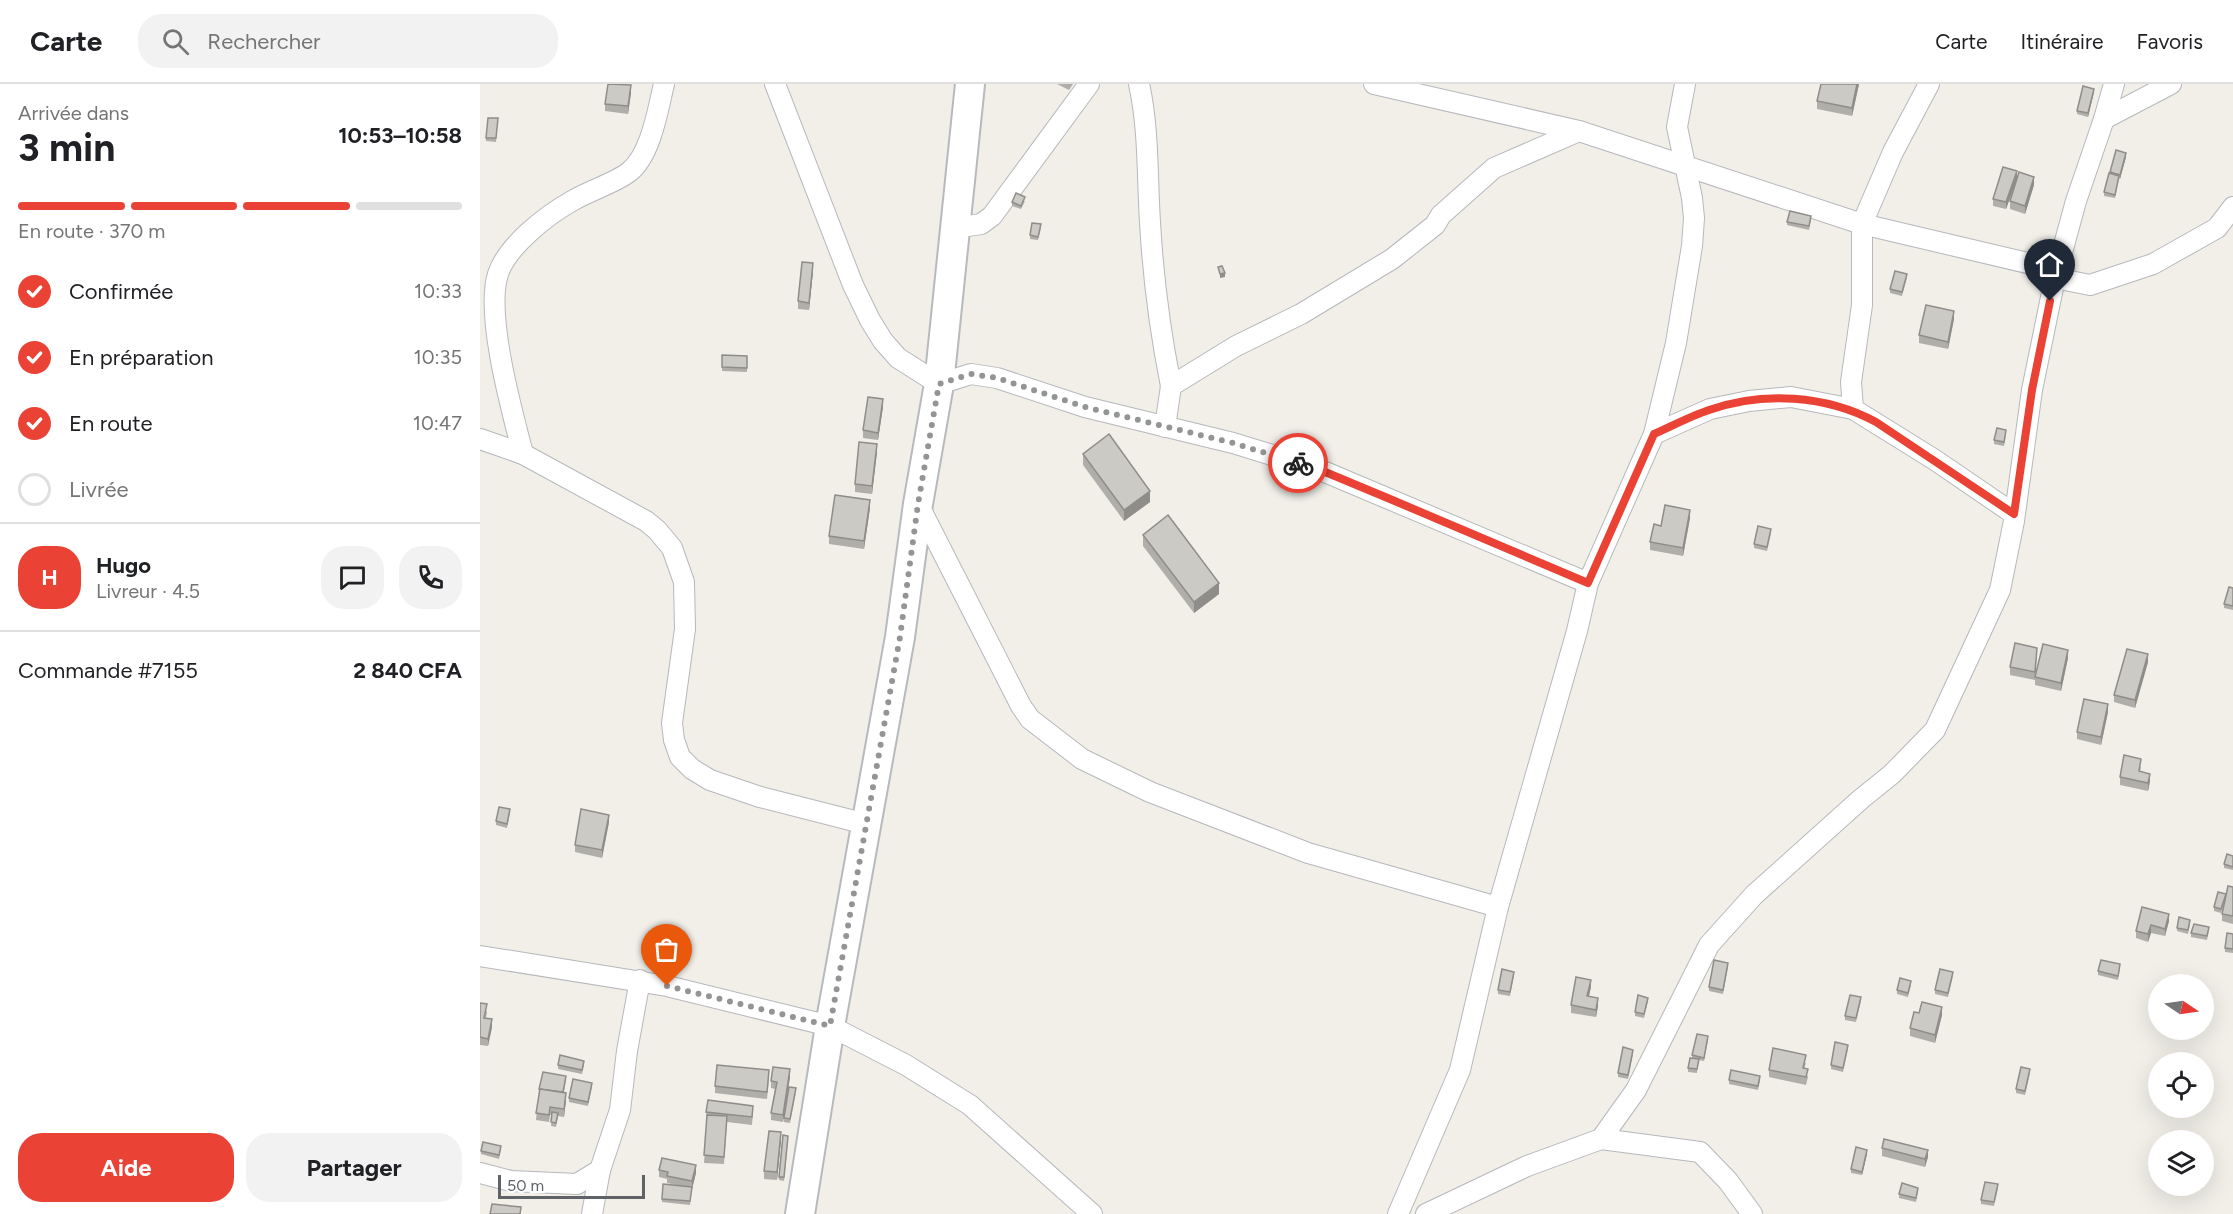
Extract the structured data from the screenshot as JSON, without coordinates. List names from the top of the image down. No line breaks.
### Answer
{"scale_bar":"50 m","north":"right","page":{"header":"Carte","search":"Rechercher","nav":["Carte","Itinéraire","Favoris"],"heading":["3 min","Arrivée dans","10:53–10:58"],"panel":["Hugo","Livreur · 4.5","Commande #7155","2 840 CFA"],"bar":"En route · 370 m","list":[["Confirmée","10:33"],["En préparation","10:35"],["En route","10:47"],"Livrée"],"round":"H","buttons":["Aide","Partager"],"scale":"50 m"}}
